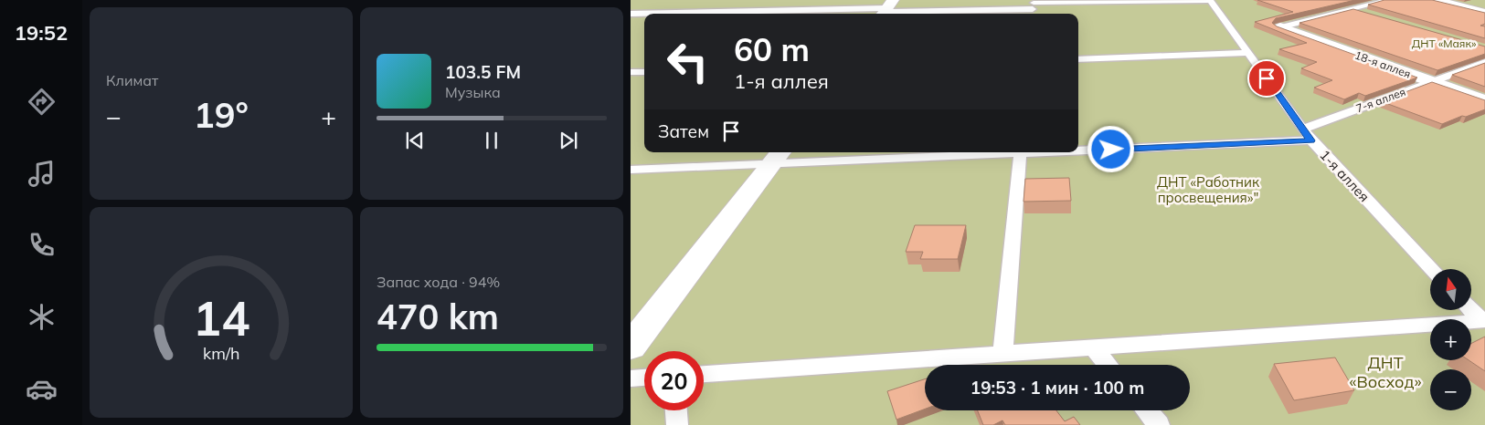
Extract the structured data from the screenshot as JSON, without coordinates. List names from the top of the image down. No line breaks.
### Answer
{"streets":{"street":["18-я аллея"],"lane":["7-я аллея","1-я аллея"]},"crossings":[["18-я аллея","7-я аллея"],["7-я аллея","1-я аллея"]],"parks":["ДНТ «Маяк»","ДНТ «Работник просвещения»\"","ДНТ «Восход»"],"north":"top","page":{"tabs":"19:52","tile":["Климат",["Запас хода · 94%","470 km"]],"turn":["60 m","1-я аллея"],"song":["103.5 FM","Музыка"],"heat":["−","19°","+"],"then":"Затем","map_buttons":["+","−"],"limit":"20","trip":"19:53 · 1 мин · 100 m","gauge":["14","km/h"]}}
